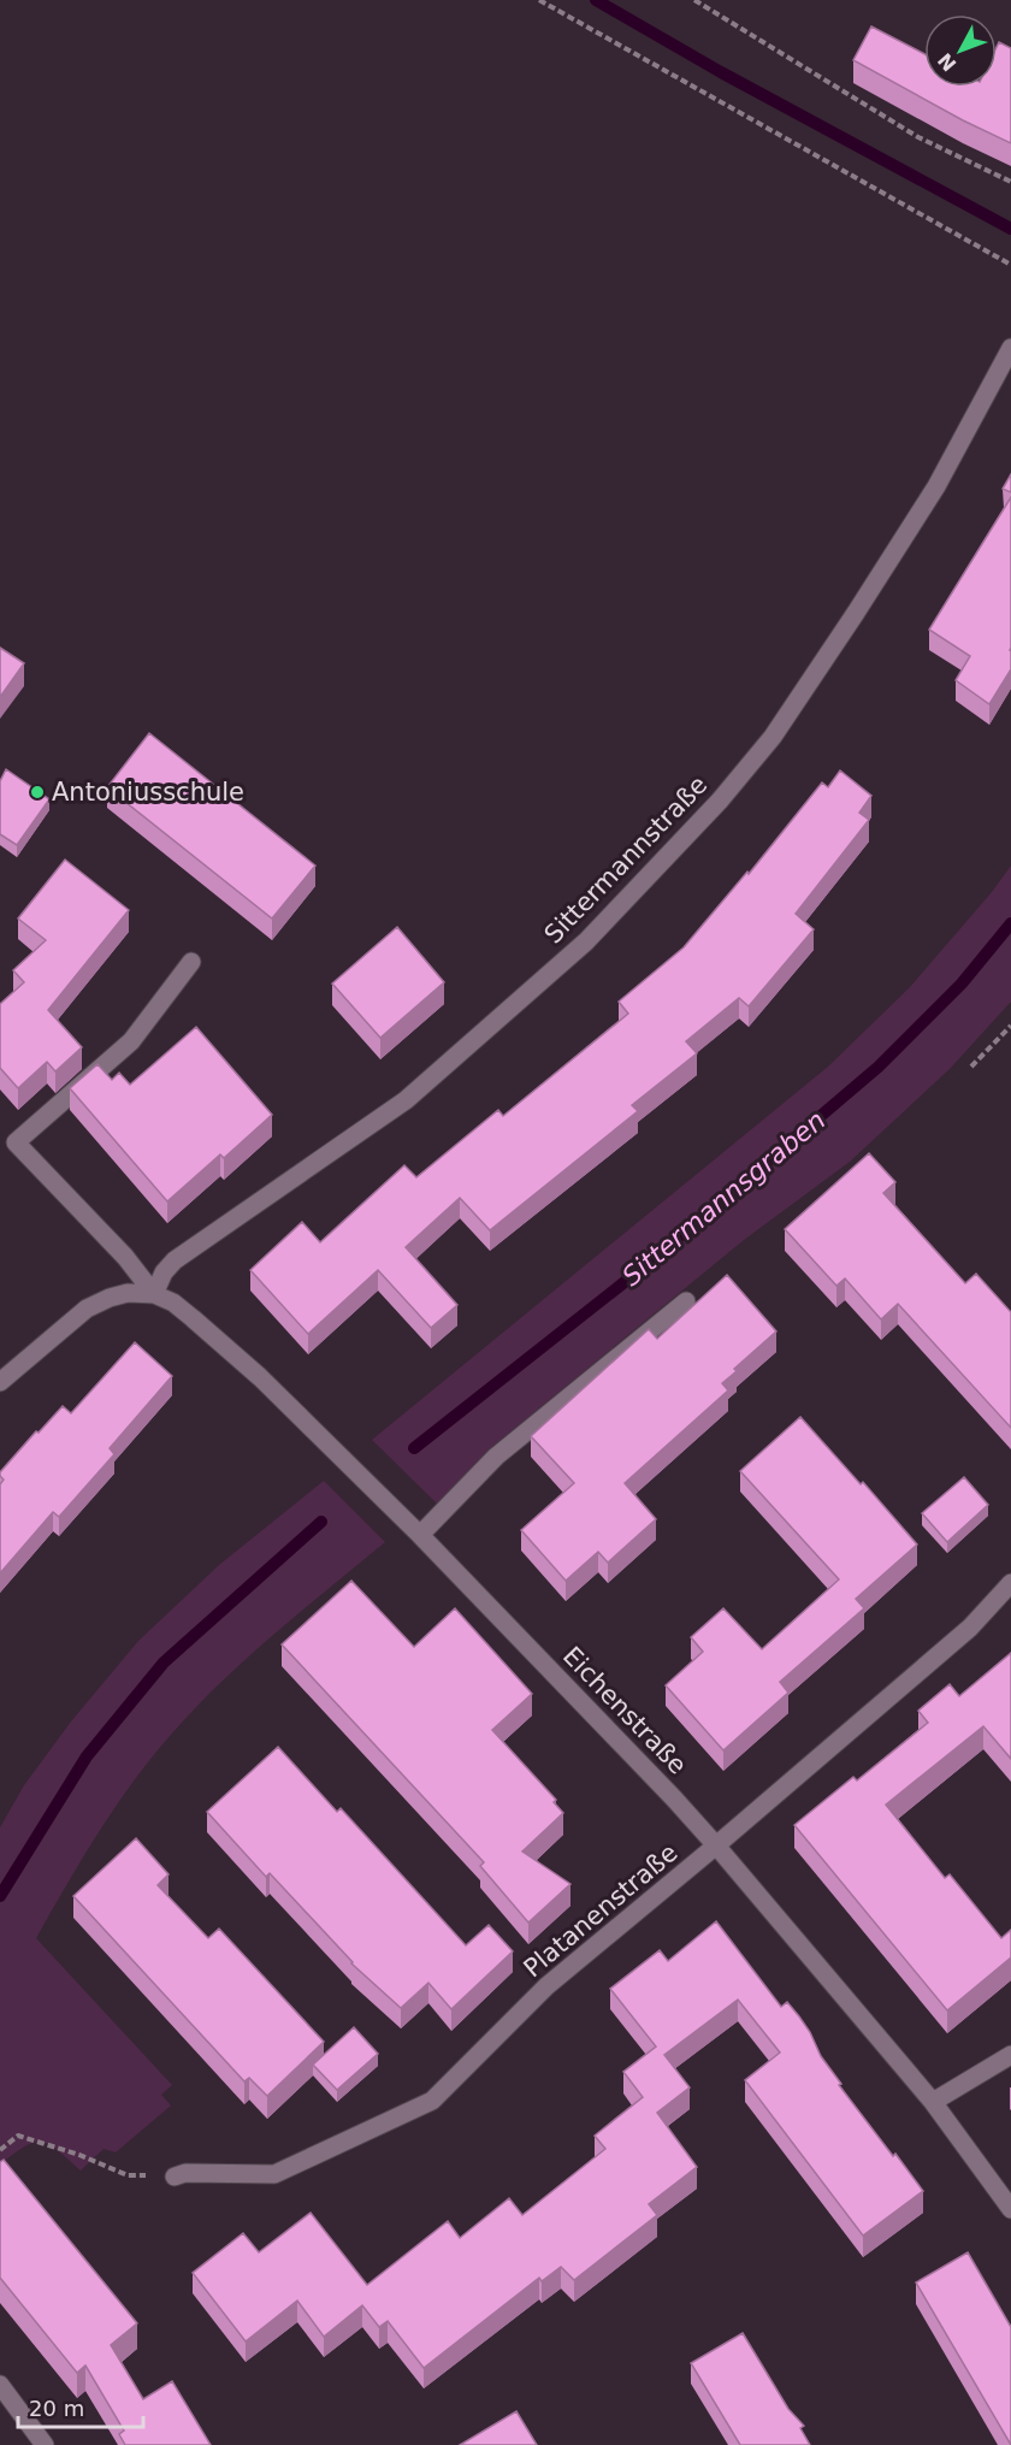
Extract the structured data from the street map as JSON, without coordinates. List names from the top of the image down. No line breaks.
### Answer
{"streets":{"street":["Sittermannstraße","Eichenstraße","Platanenstraße"]},"crossings":[["Sittermannstraße","Eichenstraße"],["Eichenstraße","Platanenstraße"]],"water":["Sittermannsgraben"],"places":["Antoniusschule"],"scale_bar":"20 m","north":"bottom left"}
